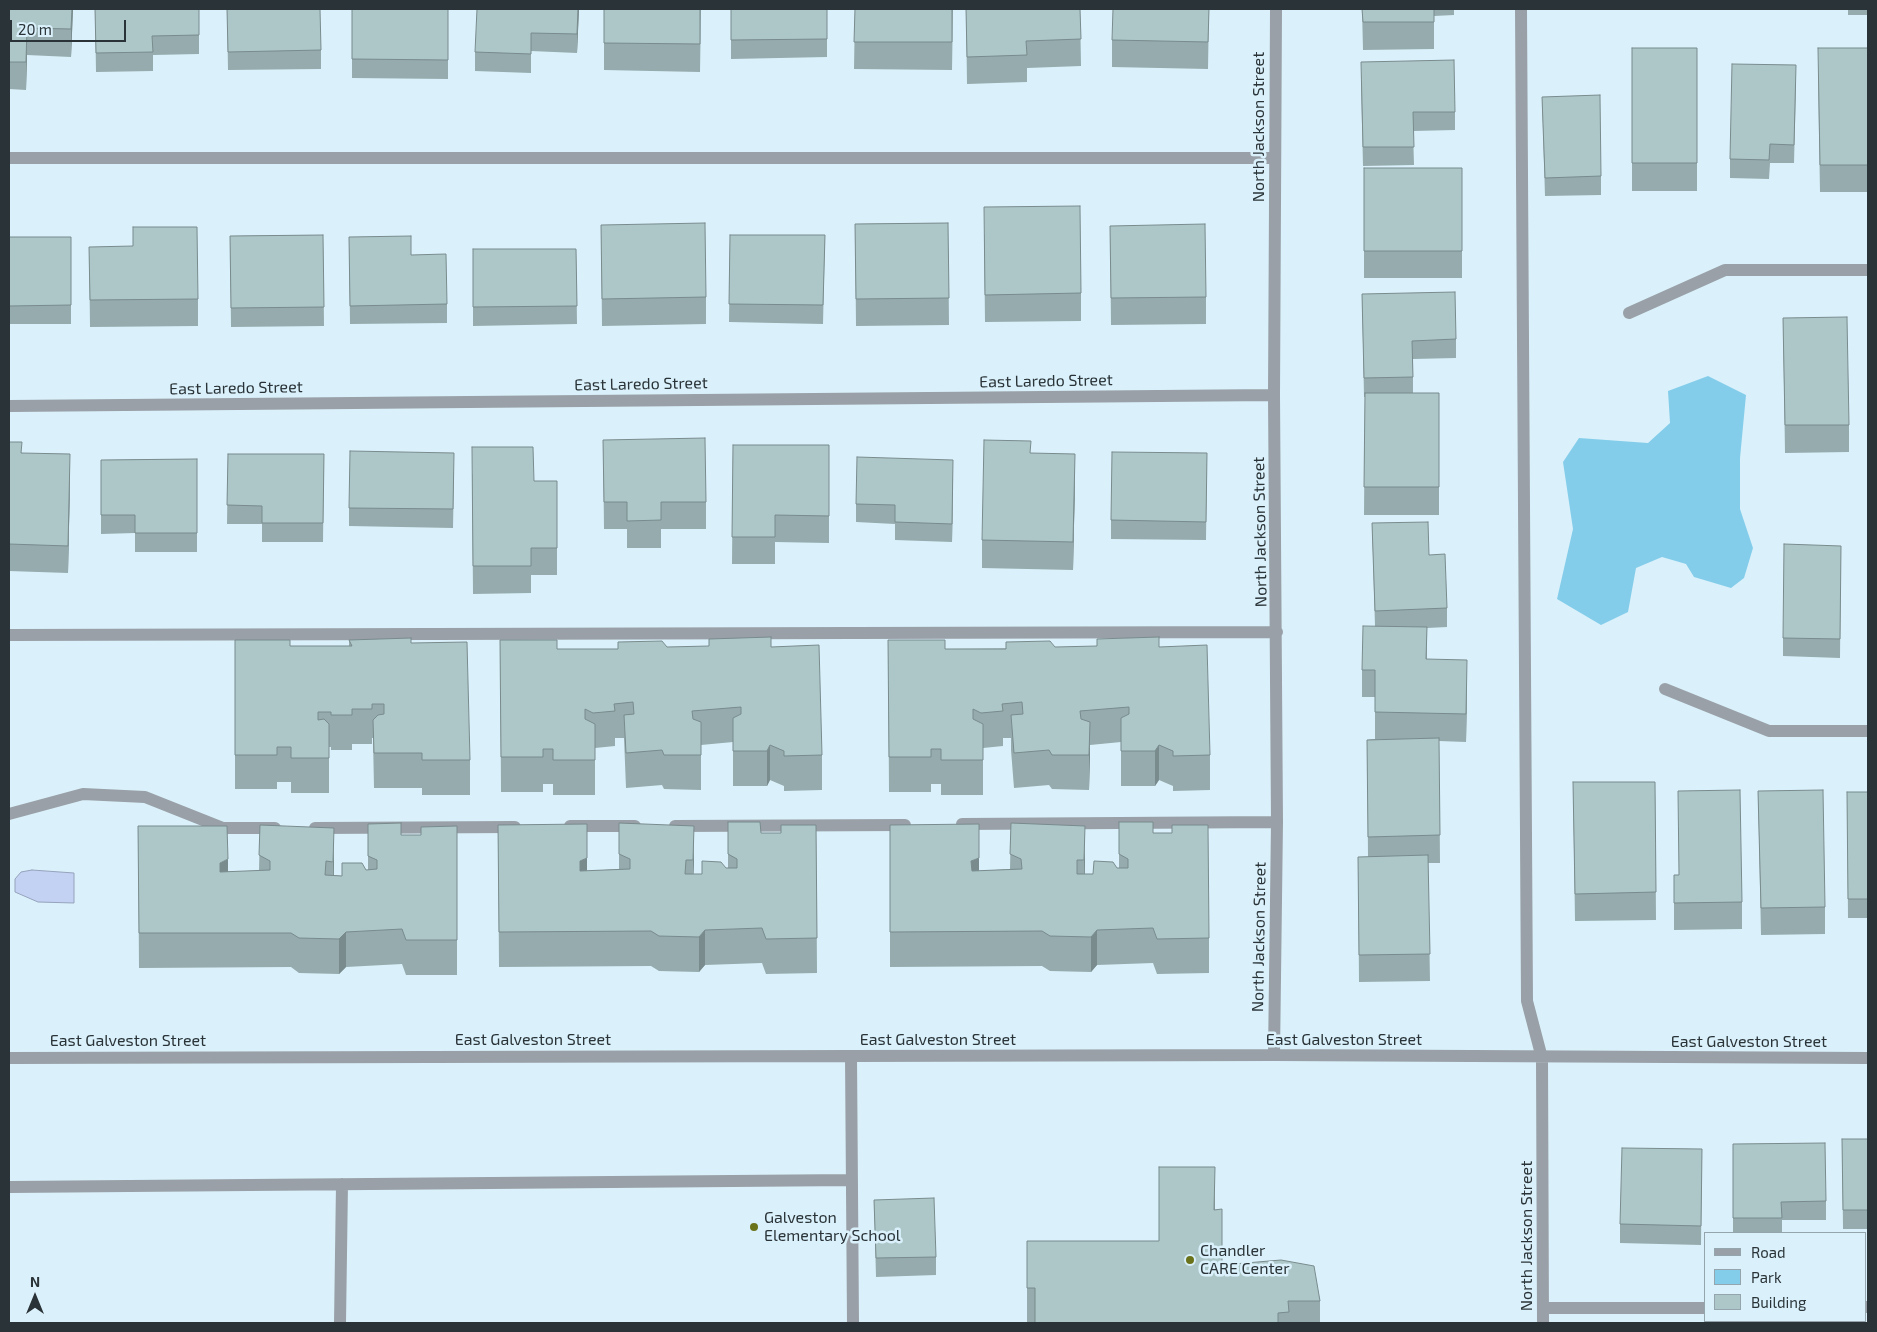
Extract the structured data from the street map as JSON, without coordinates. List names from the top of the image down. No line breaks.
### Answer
{"streets":{"street":["North Jackson Street","East Laredo Street","East Galveston Street"]},"crossings":[["North Jackson Street","East Laredo Street"],["North Jackson Street","East Galveston Street"]],"places":["Galveston Elementary School","Chandler CARE Center"],"legend":["Road","Park","Building"],"scale_bar":"20 m","north":"top"}
